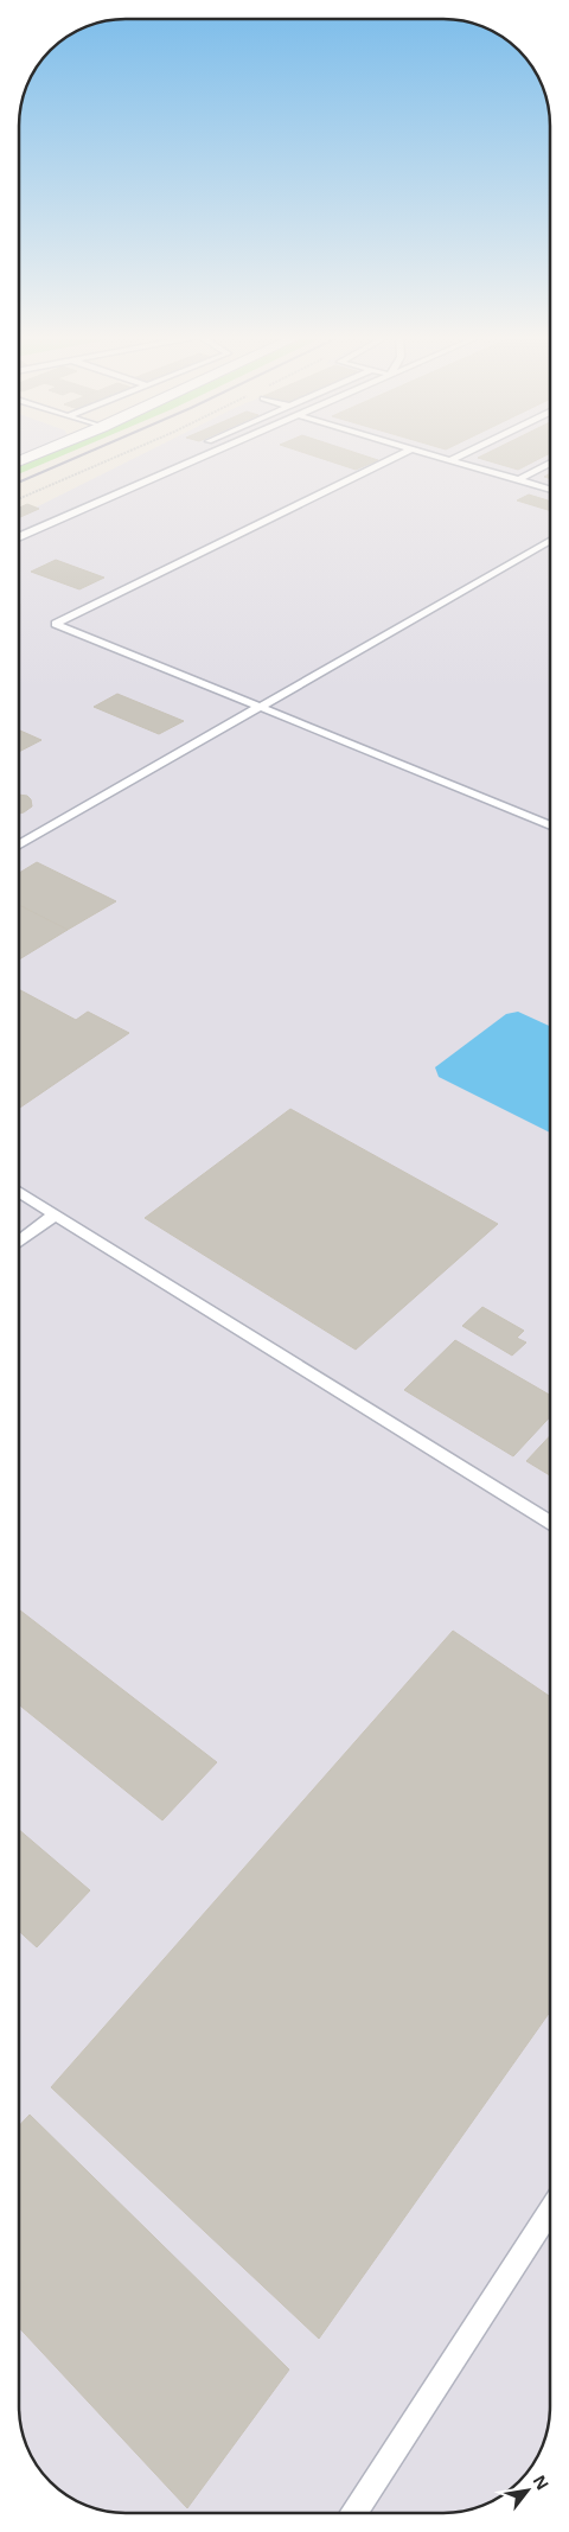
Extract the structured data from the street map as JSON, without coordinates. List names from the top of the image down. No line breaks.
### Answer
{"north":"top right"}
